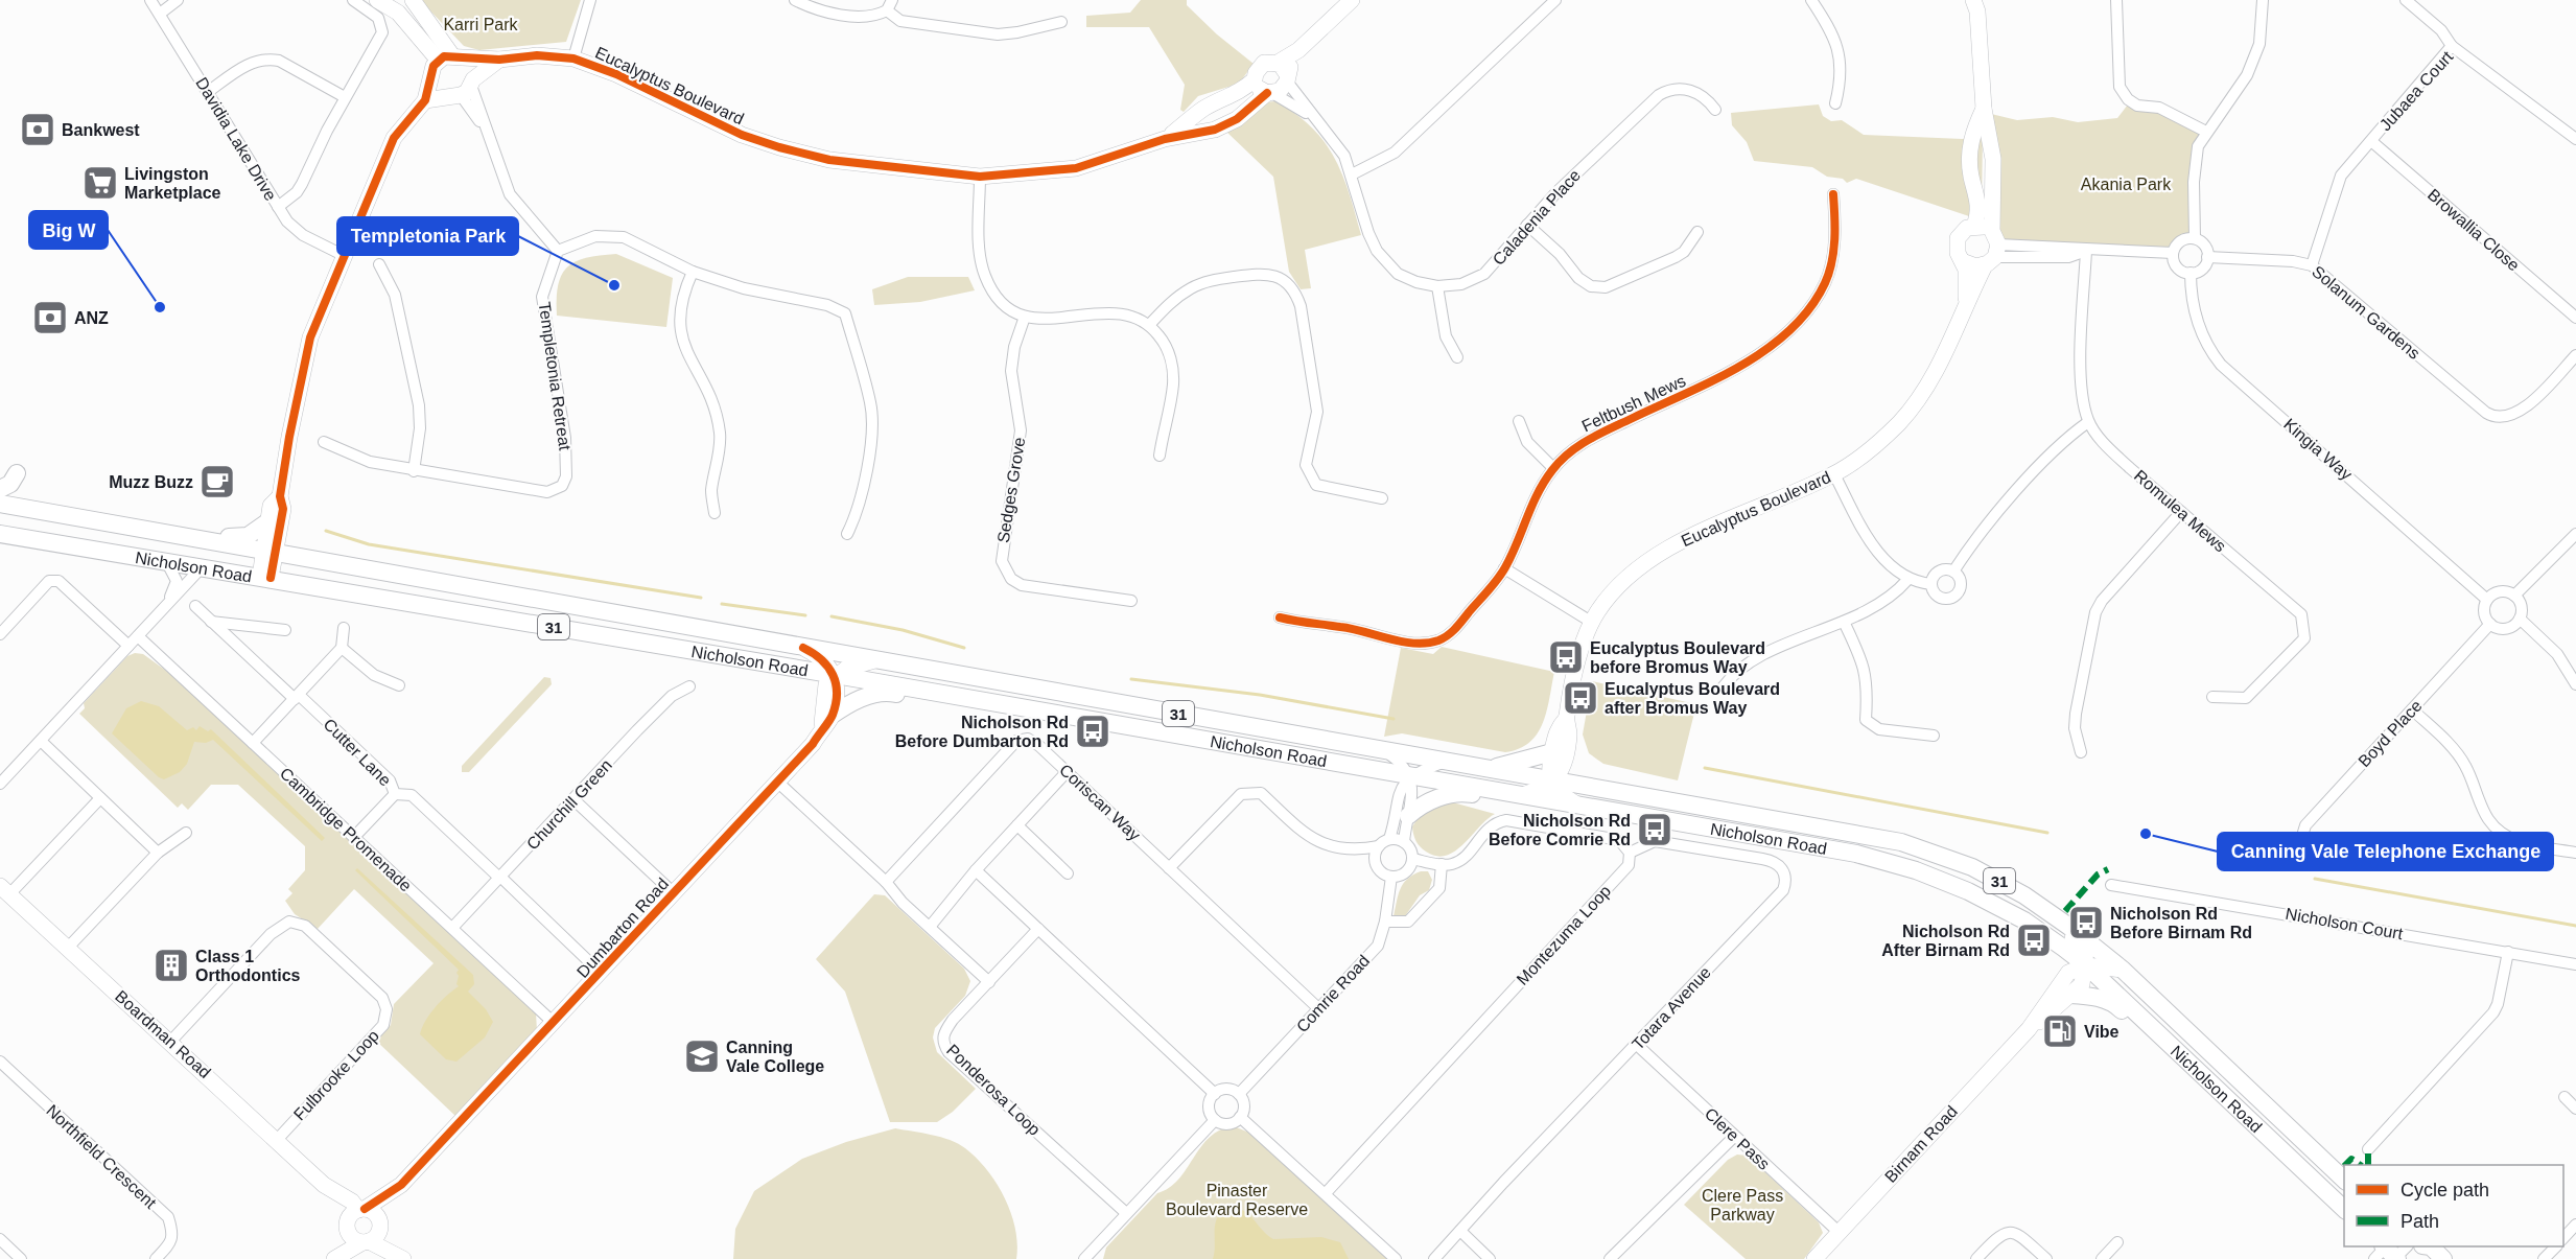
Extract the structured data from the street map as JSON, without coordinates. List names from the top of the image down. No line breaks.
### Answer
{"streets":{"main road":["Nicholson Road","31"],"street":["Eucalyptus Boulevard","Jubaea Court","Davidia Lake Drive","Caladenia Place","Browallia Close","Solanum Gardens","Templetonia Retreat","Feltbush Mews","Kingia Way","Sedges Grove","Romulea Mews","Boyd Place","Cutter Lane","Coriscan Way","Churchill Green","Cambridge Promenade","Nicholson Court","Dumbarton Road","Montezuma Loop","Comrie Road","Totara Avenue","Boardman Road","Fulbrooke Loop","Ponderosa Loop","Clere Pass","Birnam Road","Northfield Crescent"]},"crossings":[["Eucalyptus Boulevard","Caladenia Place"],["Eucalyptus Boulevard","Nicholson Road"],["Jubaea Court","Browallia Close"],["Jubaea Court","Solanum Gardens"],["Solanum Gardens","Kingia Way"],["Kingia Way","Boyd Place"],["Nicholson Road","Dumbarton Road"],["Nicholson Road","Birnam Road"],["Cutter Lane","Churchill Green"],["Cutter Lane","Dumbarton Road"],["Coriscan Way","Comrie Road"],["Churchill Green","Cambridge Promenade"],["Cambridge Promenade","Dumbarton Road"],["Dumbarton Road","Boardman Road"],["Montezuma Loop","Totara Avenue"],["Totara Avenue","Clere Pass"],["Boardman Road","Fulbrooke Loop"],["Clere Pass","Birnam Road"]],"parks":["Karri Park","Akania Park","Pinaster Boulevard Reserve","Clere Pass Parkway"],"places":{"bank":["Bankwest","ANZ"],"supermarket":["Livingston Marketplace"],"other":["Templetonia Park","Big W","Canning Vale Telephone Exchange"],"cafe":["Muzz Buzz"],"bus stop":["Eucalyptus Boulevard before Bromus Way","Eucalyptus Boulevard after Bromus Way","Nicholson Rd Before Dumbarton Rd","Nicholson Rd Before Comrie Rd","Nicholson Rd Before Birnam Rd","Nicholson Rd After Birnam Rd"],"building":["Class 1 Orthodontics"],"fuel station":["Vibe"],"school or university":["Canning Vale College"]},"legend":["Cycle path","Path"]}
